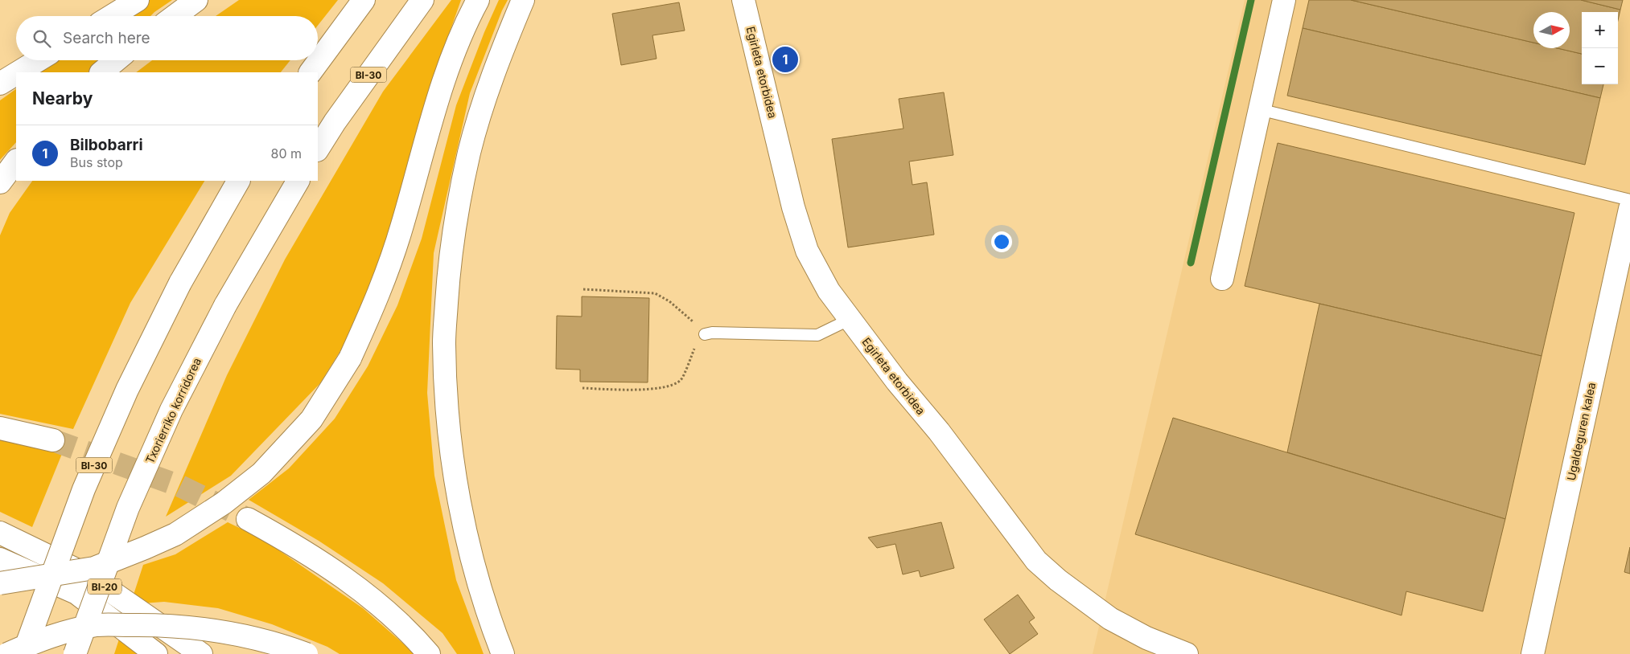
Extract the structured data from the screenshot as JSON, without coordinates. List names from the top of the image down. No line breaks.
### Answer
{"streets":{"main road":["Egirleta etorbidea","BI-30","Txorierriko korridorea","Ugaldeguren kalea","BI-20"]},"north":"right","page":{"map_buttons":["+","−"],"search":"Search here","pins":"1","heading":"Nearby","list":[{"mark":"1","name":"Bilbobarri","note":"Bus stop","value":"80 m"}]}}
